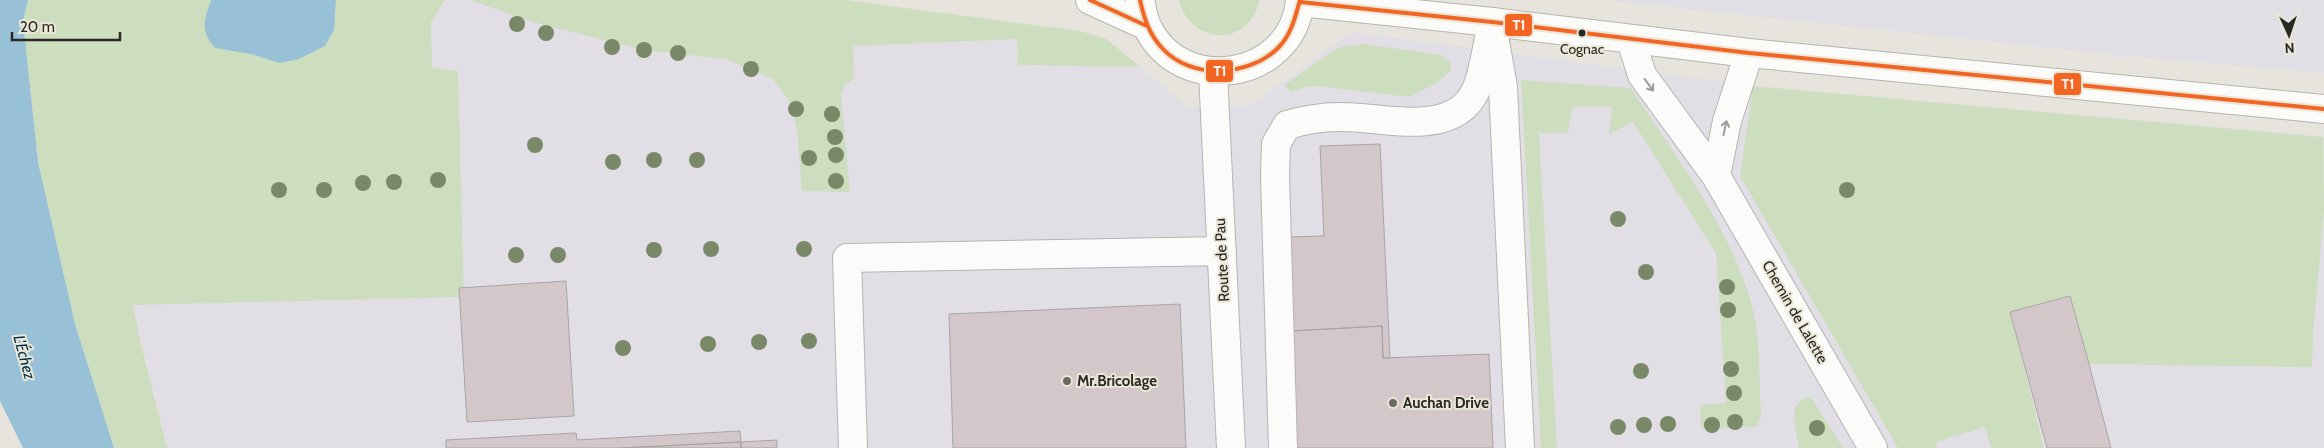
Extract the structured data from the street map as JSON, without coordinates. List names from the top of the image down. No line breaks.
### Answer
{"streets":{"main road":["Route de Pau","Chemin de Lalette"]},"water":["L'Échez"],"places":["Cognac","Mr.Bricolage","Auchan Drive"],"lines":["transit line T1"],"scale_bar":"20 m","north":"bottom"}
